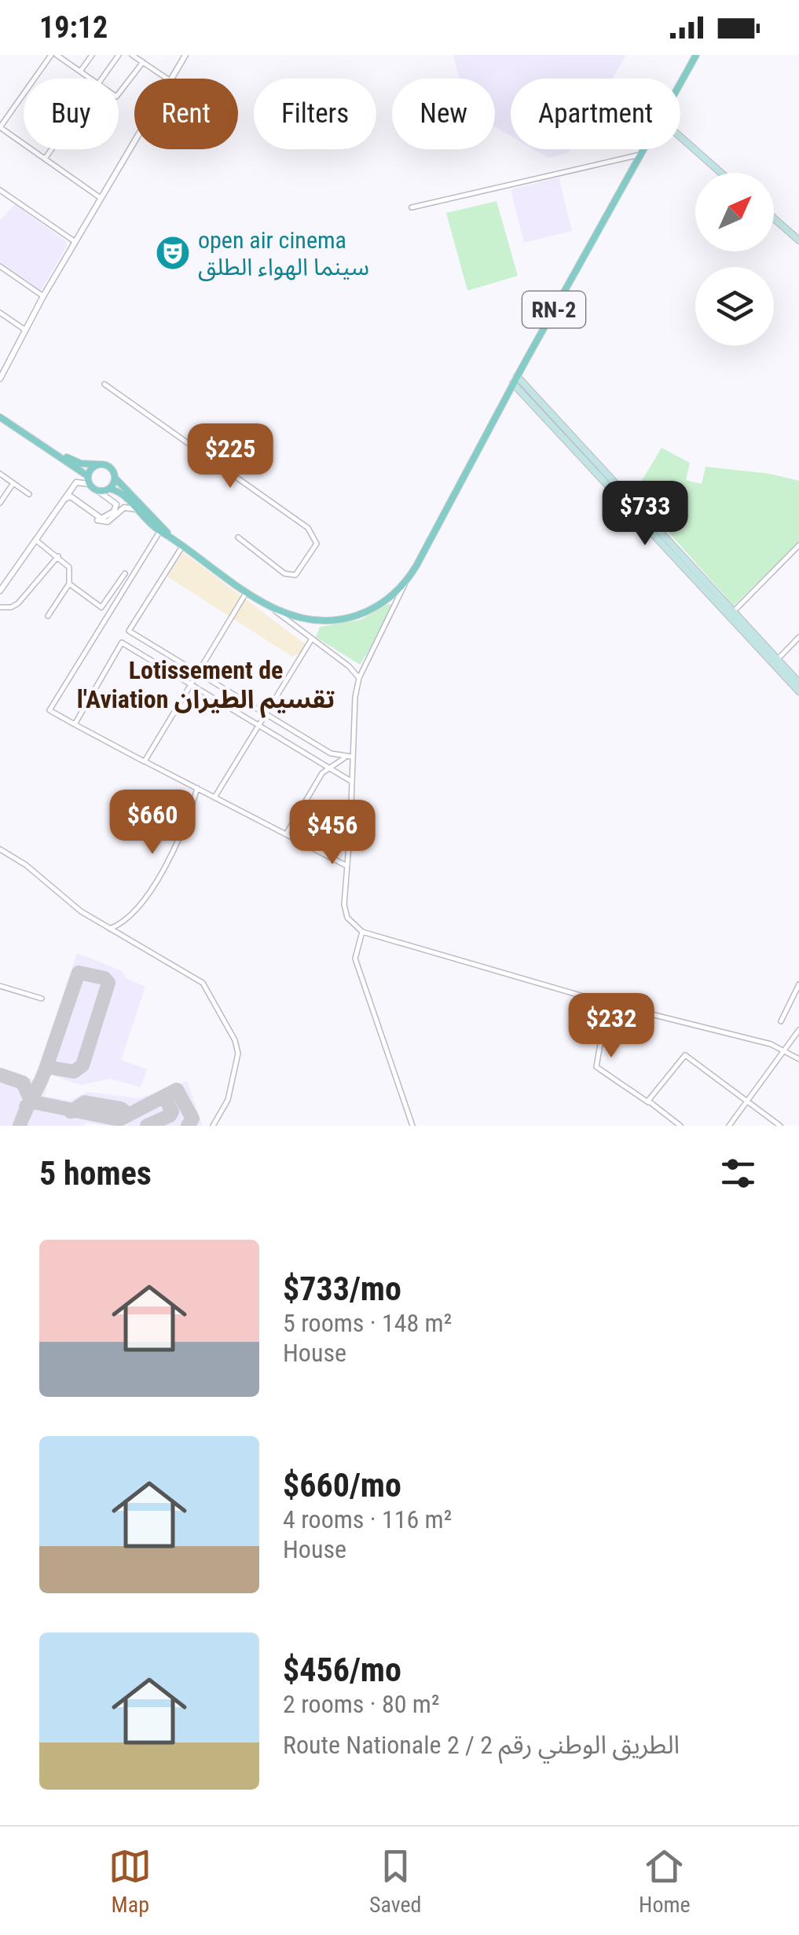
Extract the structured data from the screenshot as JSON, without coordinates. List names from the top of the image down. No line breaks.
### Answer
{"streets":{"main road":["RN-2"]},"districts":["Lotissement de l'Aviation تقسيم الطيران"],"places":{"theatre":["open air cinema سينما الهواء الطلق"]},"north":"top right","page":{"status":"19:12","chip":["Buy","Rent","Filters","New","Apartment"],"price":["$225","$733","$660","$456","$232"],"heading":"5 homes","list":[{"name":"$733/mo","note":"5 rooms · 148 m² · House"},{"name":"$660/mo","note":"4 rooms · 116 m² · House"},{"name":"$456/mo","note":"2 rooms · 80 m² · Route Nationale 2 / الطريق الوطني رقم 2"}],"tabs":["Map","Saved","Home"]}}
